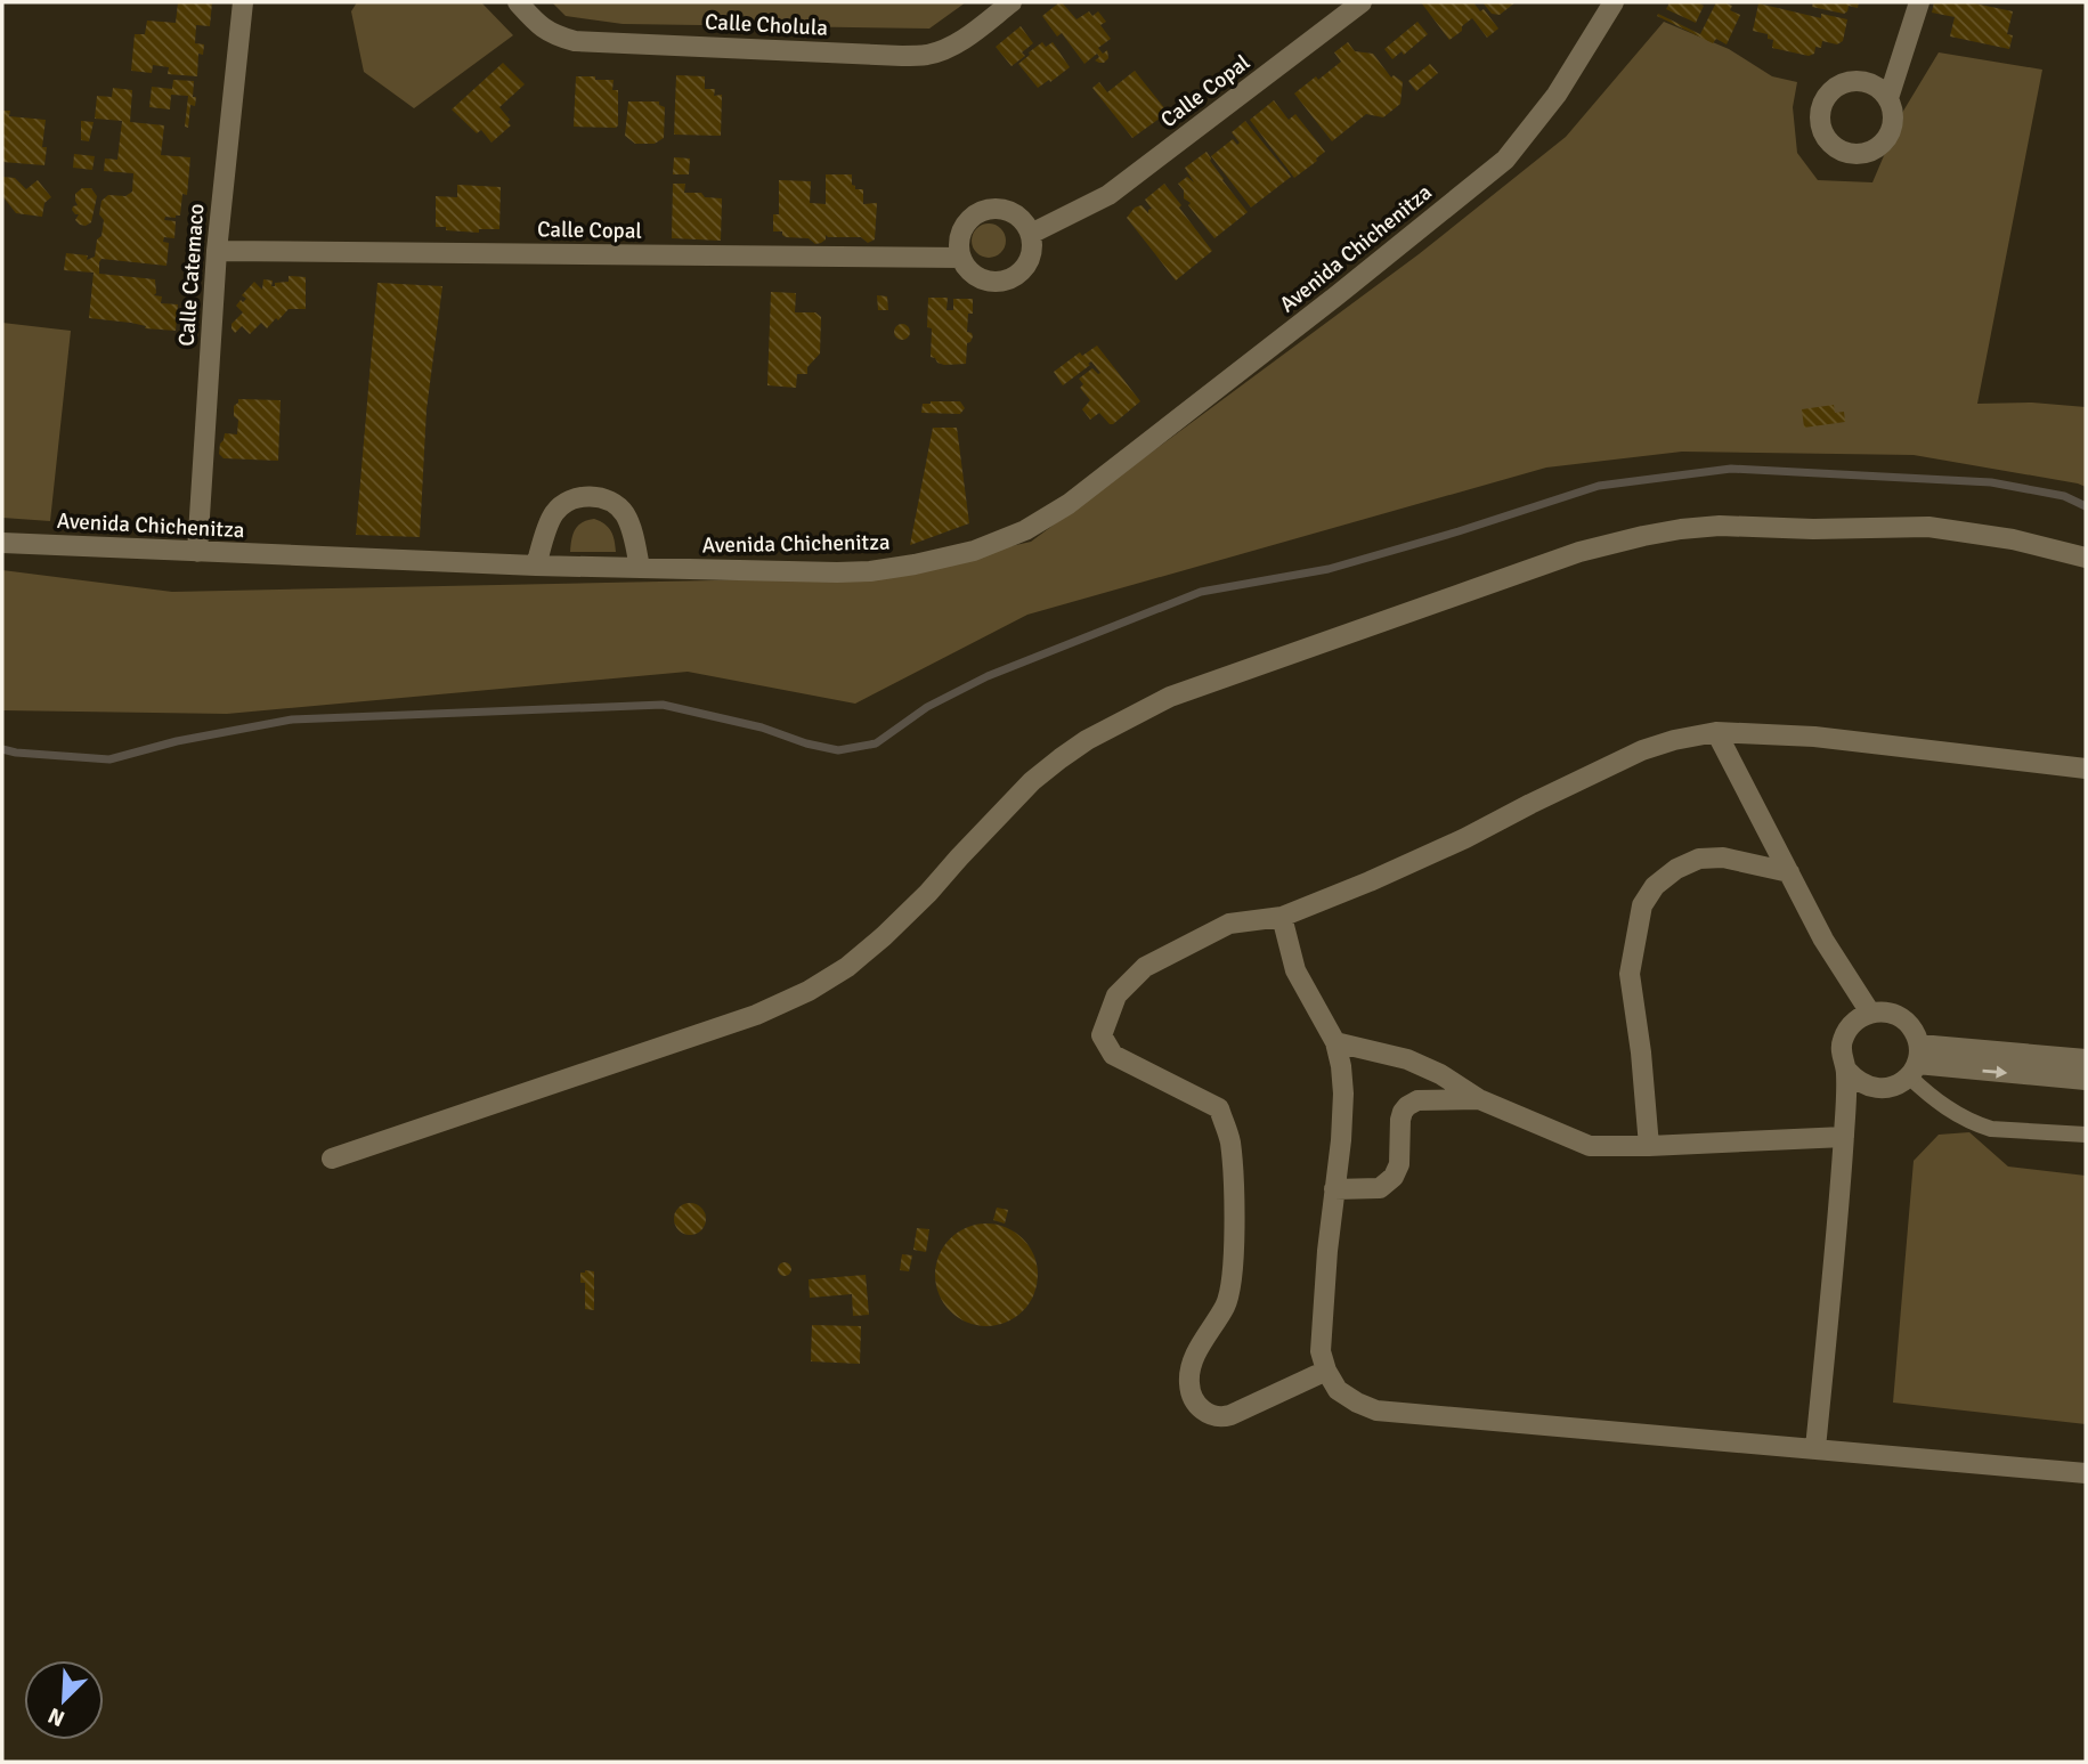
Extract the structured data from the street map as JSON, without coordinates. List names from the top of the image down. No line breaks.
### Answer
{"streets":{"street":["Calle Cholula","Calle Copal","Avenida Chichenitza","Calle Catemaco"]},"crossings":[["Calle Copal","Calle Catemaco"],["Avenida Chichenitza","Calle Catemaco"]],"north":"bottom left"}
